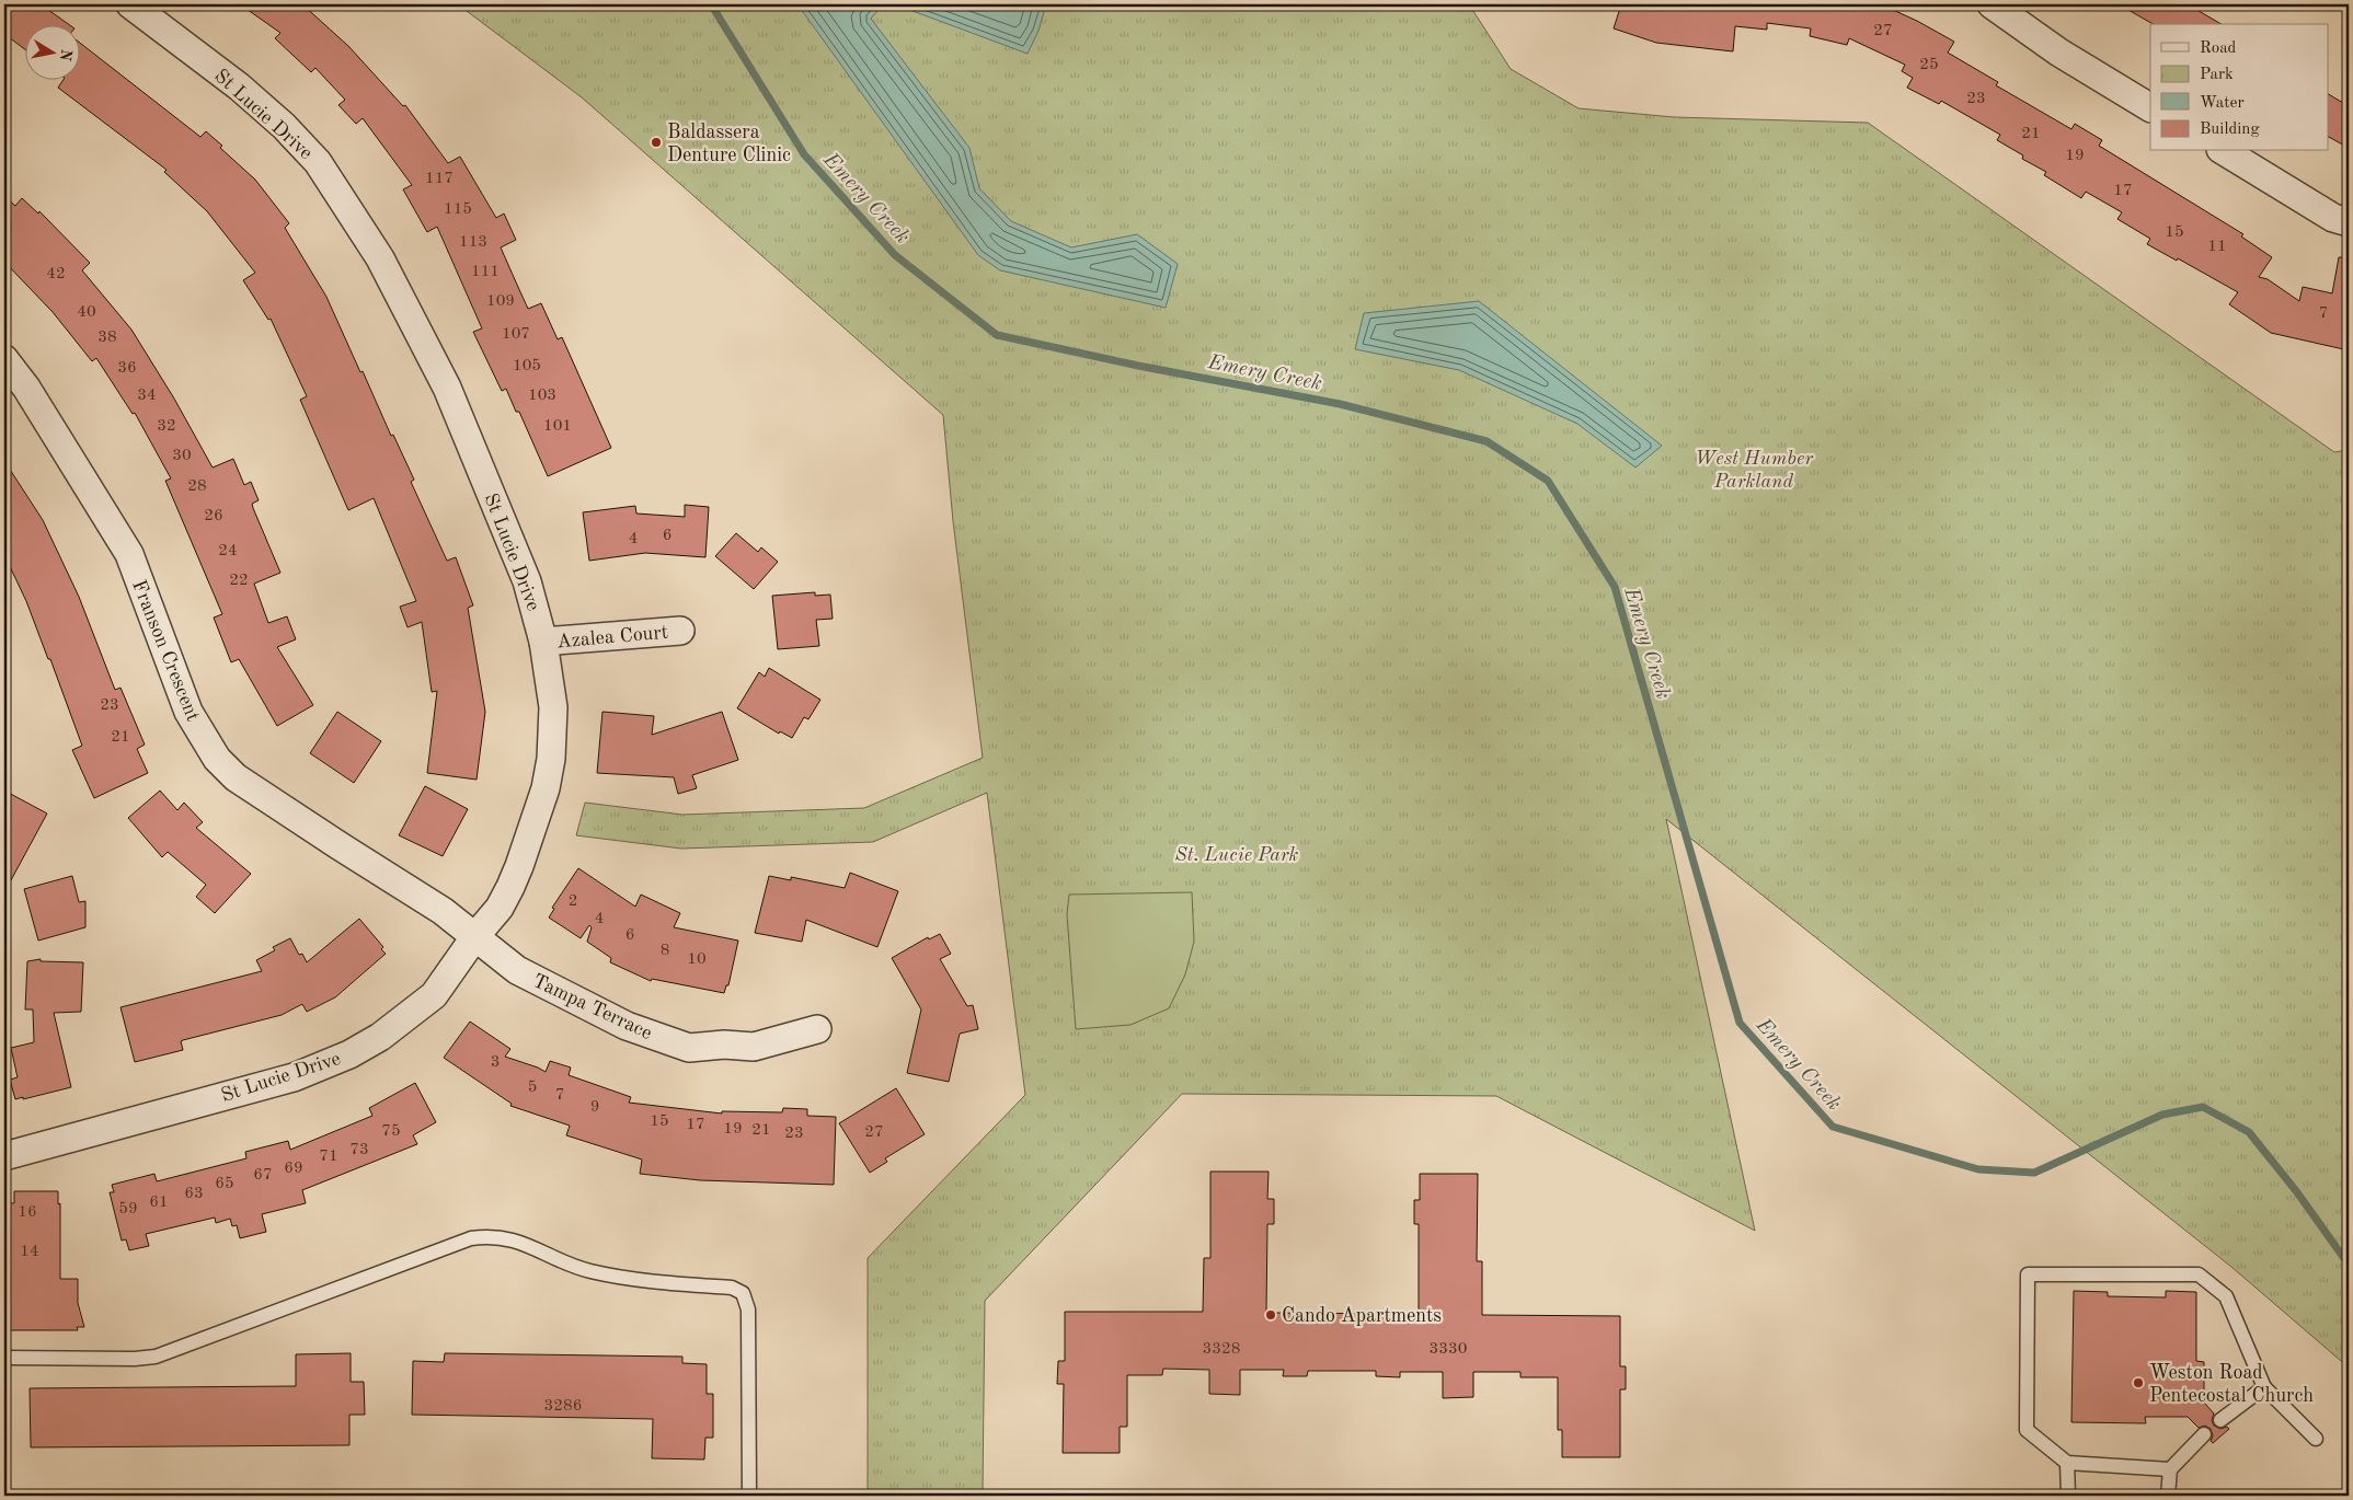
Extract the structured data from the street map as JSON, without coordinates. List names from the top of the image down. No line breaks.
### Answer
{"streets":{"street":["St Lucie Drive","Azalea Court","Franson Crescent","Tampa Terrace"]},"crossings":[["St Lucie Drive","Azalea Court"],["St Lucie Drive","Franson Crescent"],["St Lucie Drive","Tampa Terrace"],["Franson Crescent","Tampa Terrace"]],"water":["Emery Creek"],"parks":["West Humber Parkland","St. Lucie Park"],"places":["Baldassera Denture Clinic","Cando Apartments","Weston Road Pentecostal Church"],"house_numbers":["27","25","23","21","19","117","17","115","15","113","11","111","42","109","40","7","107","38","105","36","34","103","32","101","30","28","26","6","4","24","22","23","21","2","4","6","8","10","3","5","7","9","15","17","19","21","75","27","23","73","71","69","67","65","63","61","59","16","14","3328","3330","3286"],"legend":["Road","Park","Water","Building"],"north":"right"}
